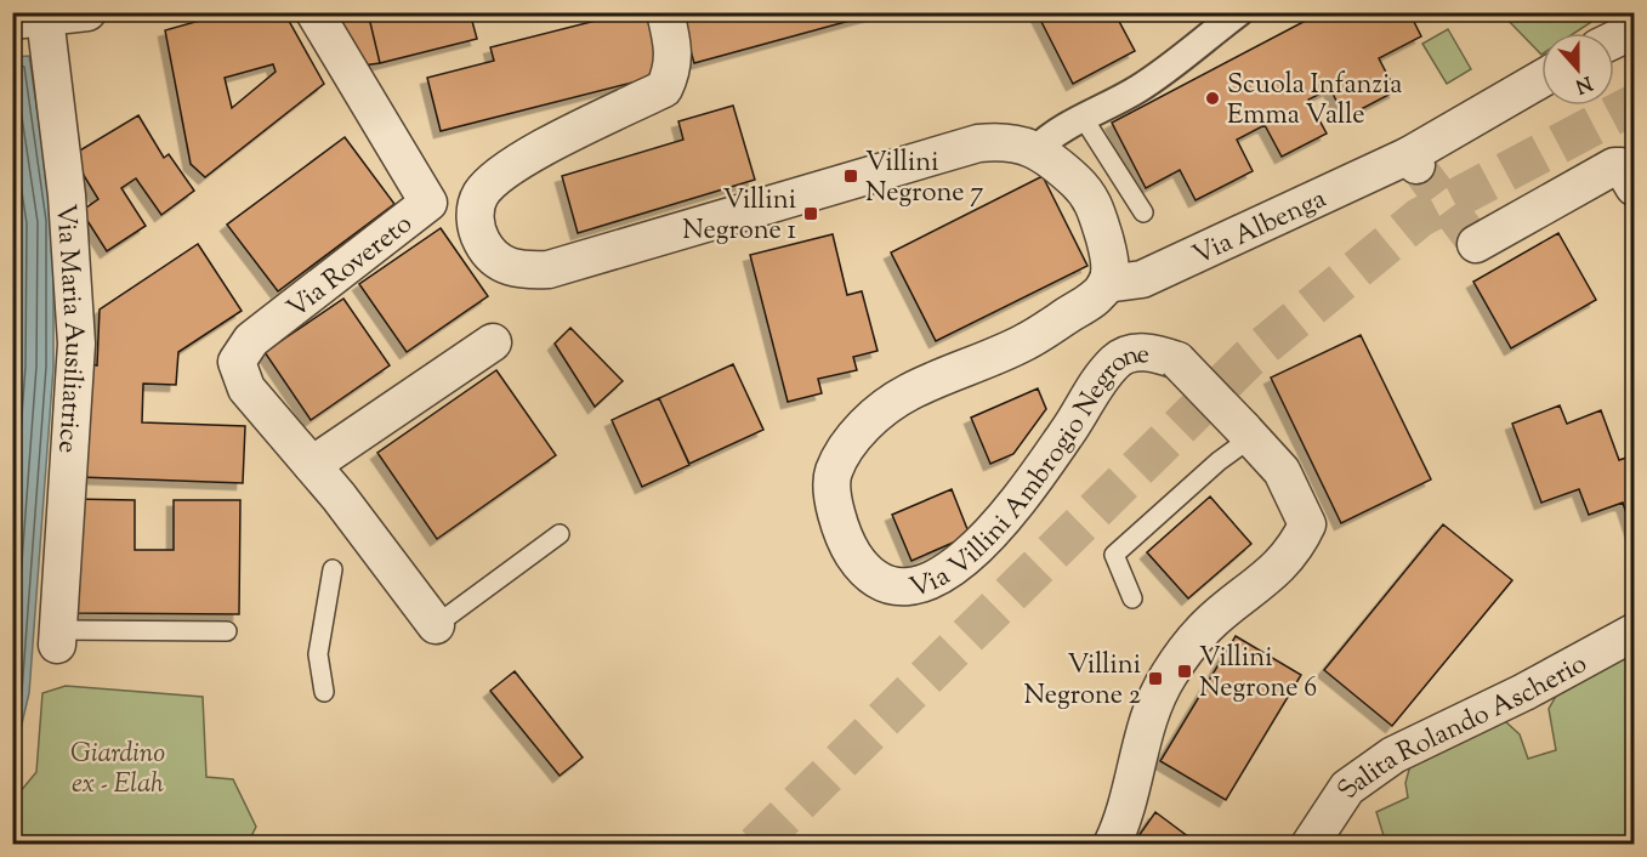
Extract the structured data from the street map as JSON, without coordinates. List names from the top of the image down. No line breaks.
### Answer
{"streets":{"street":["Via Albenga","Via Rovereto","Via Maria Ausiliatrice","Via Villini Ambrogio Negrone","Salita Rolando Ascherio"]},"crossings":[["Via Albenga","Via Villini Ambrogio Negrone"]],"parks":["Giardino ex - Elah"],"places":{"other":["Scuola Infanzia Emma Valle"],"transit":["Villini Negrone 7","Villini Negrone 1","Villini Negrone 6","Villini Negrone 2"]},"north":"bottom"}
